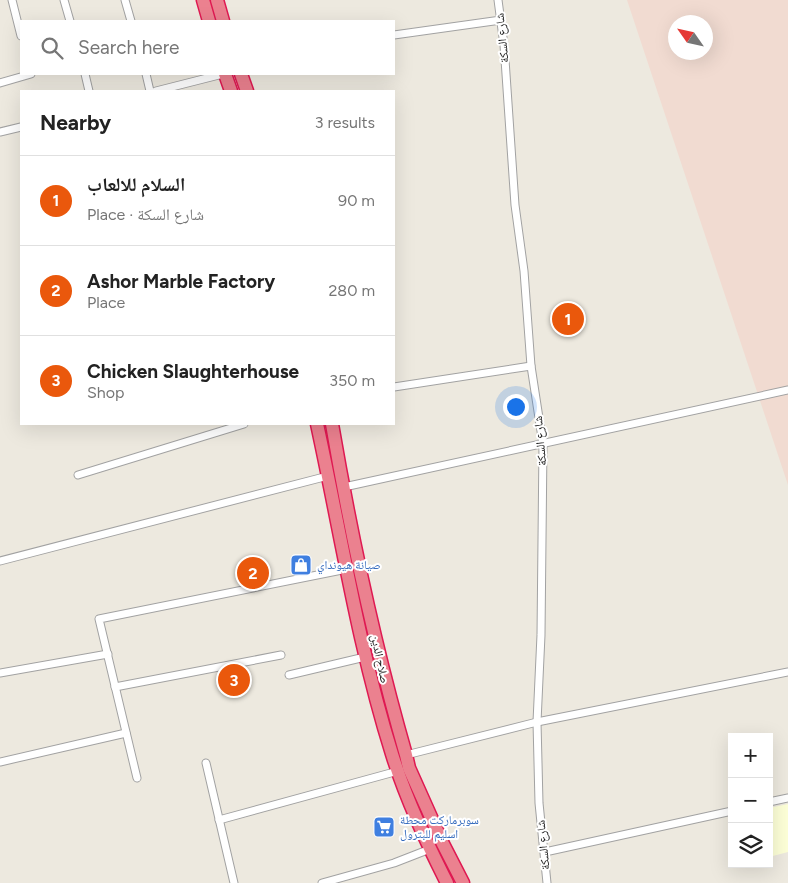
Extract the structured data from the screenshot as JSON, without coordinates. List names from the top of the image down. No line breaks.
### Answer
{"streets":{"highway":["صلاح الدين"],"street":["شارع السكة"]},"places":{"shop":["صيانة هيونداي"],"supermarket":["سوبرماركت محطة اسليم للبترول"]},"north":"top left","page":{"search":"Search here","heading":["Nearby","3 results"],"list":[{"mark":"1","name":"السلام للالعاب","note":"Place · شارع السكة","value":"90 m"},{"mark":"2","name":"Ashor Marble Factory","note":"Place","value":"280 m"},{"mark":"3","name":"Chicken Slaughterhouse","note":"Shop","value":"350 m"}],"pins":["1","2","3"],"map_buttons":["+","−"]}}
